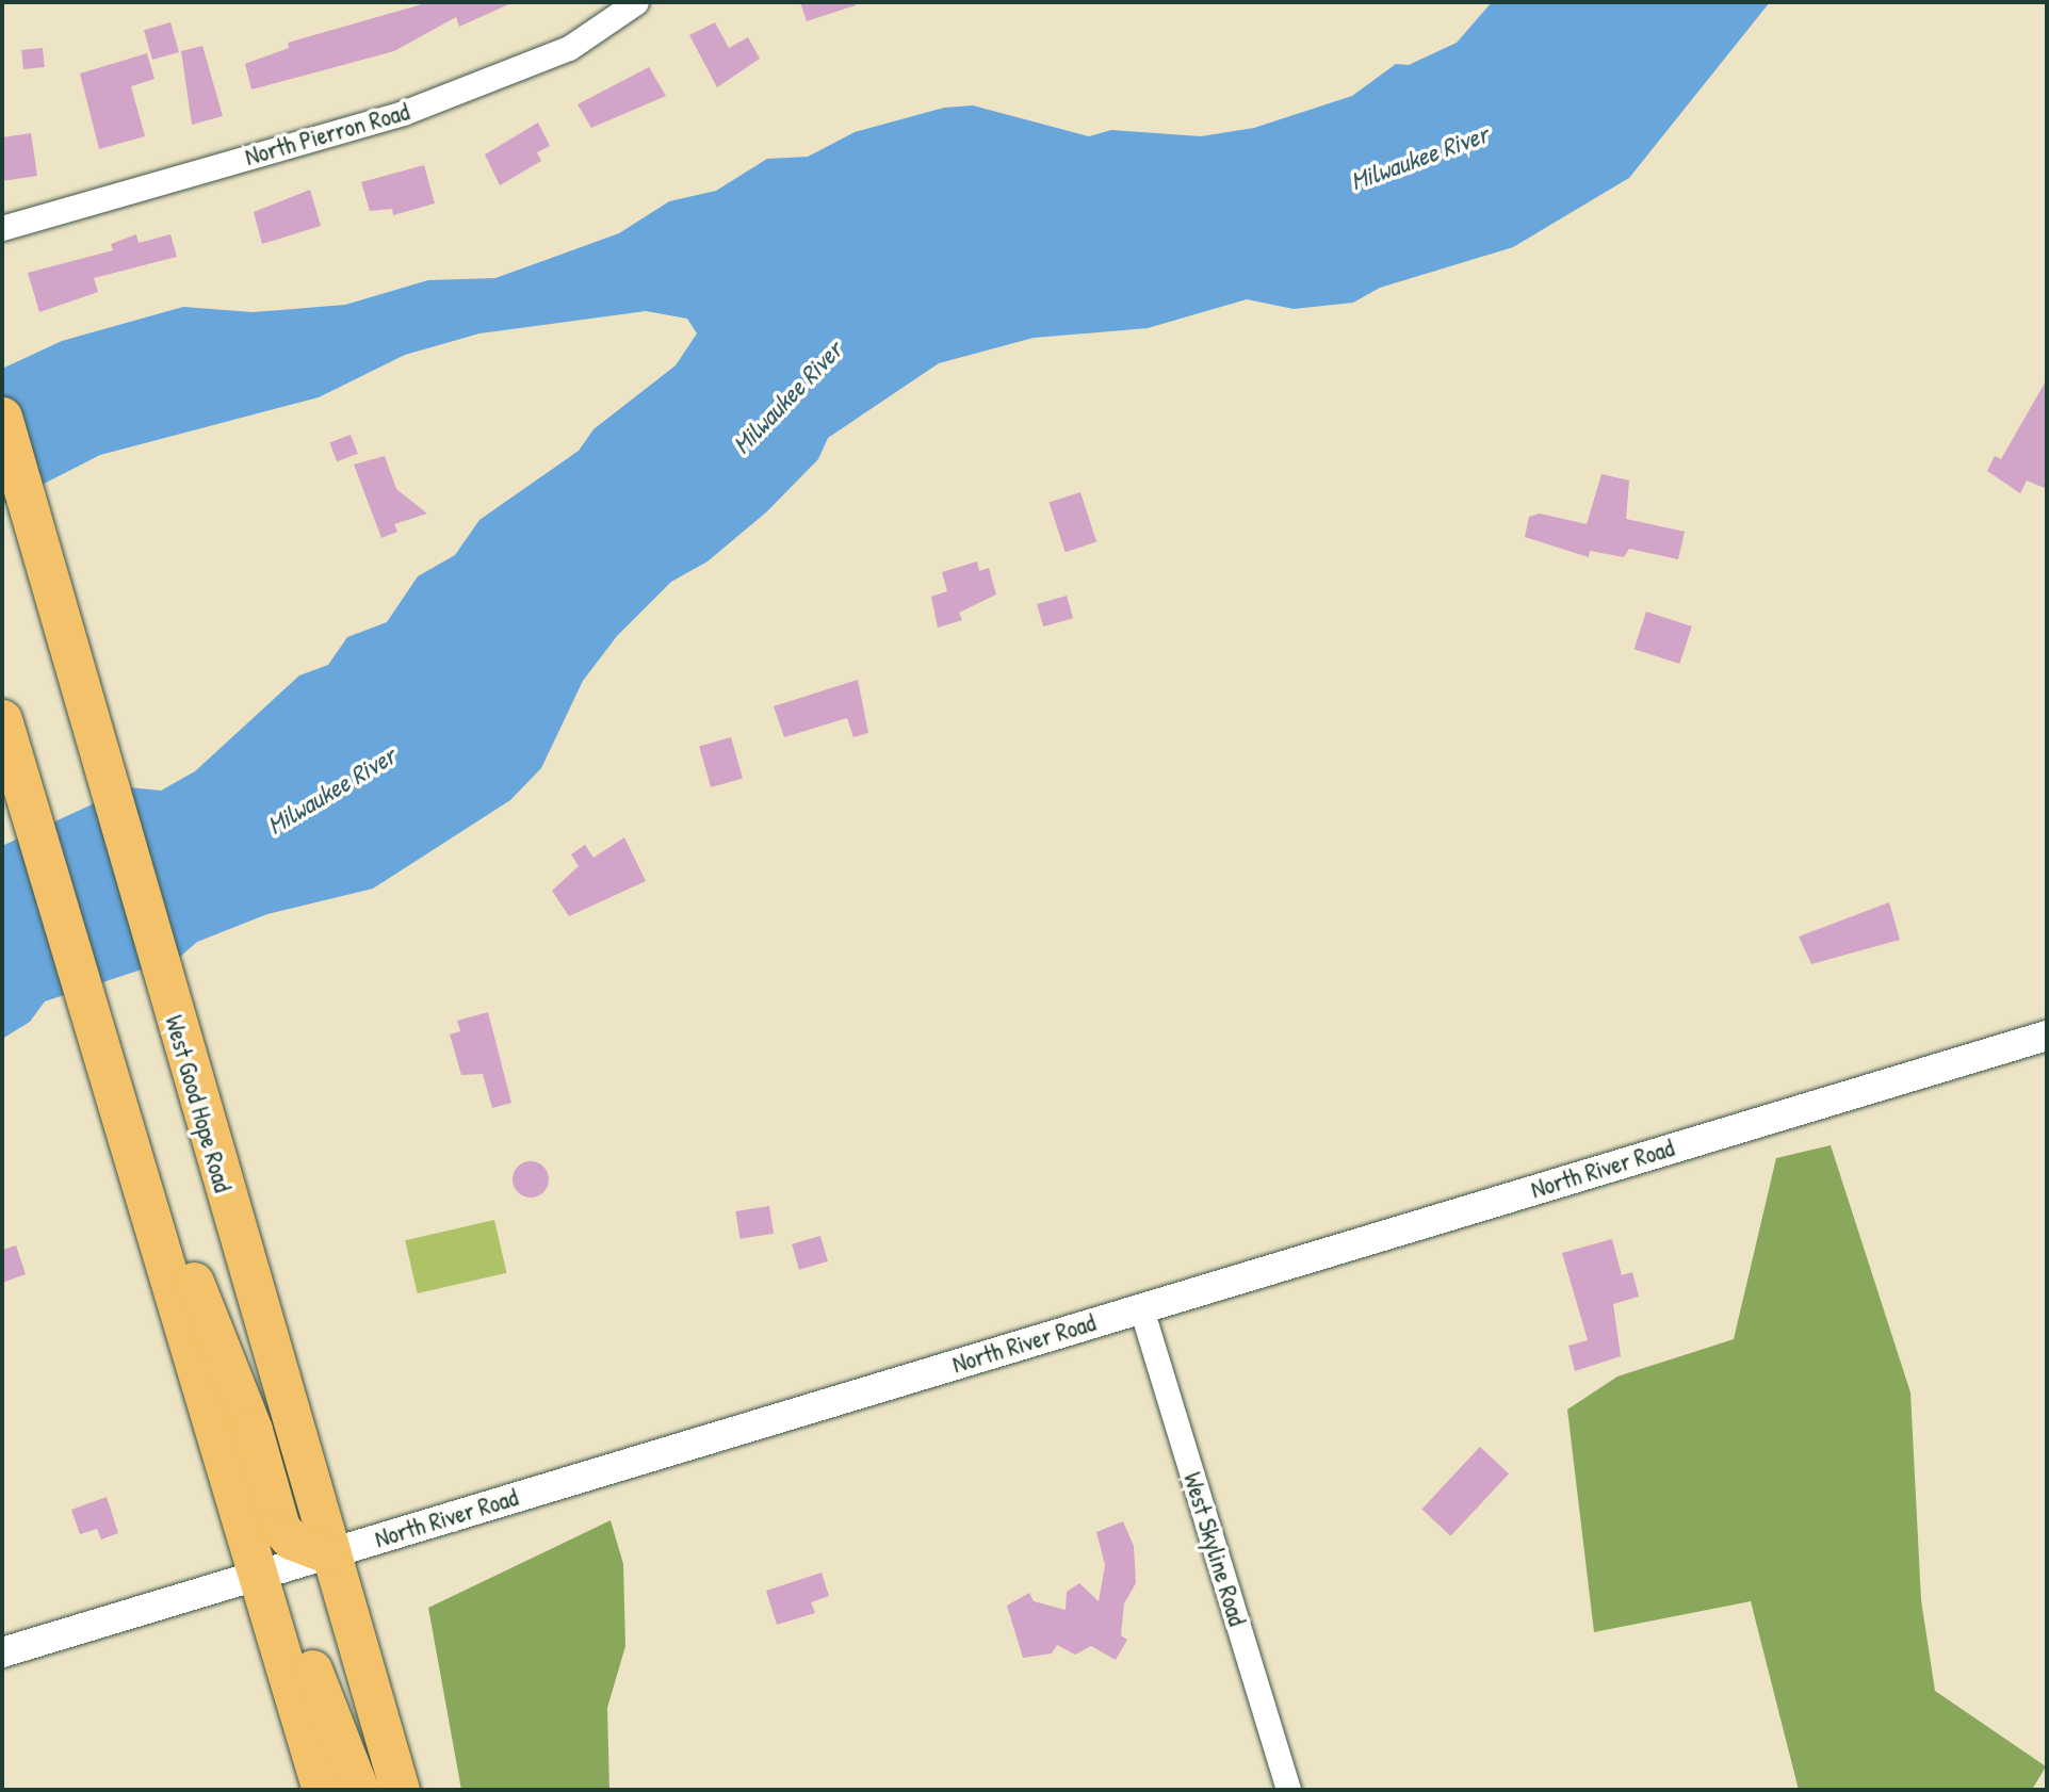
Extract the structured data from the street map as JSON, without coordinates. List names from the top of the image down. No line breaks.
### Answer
{"streets":{"main road":["West Good Hope Road"],"street":["North Pierron Road","North River Road","West Skyline Road"]},"crossings":[["West Good Hope Road","North River Road"],["North River Road","West Skyline Road"]],"water":["Milwaukee River"]}
